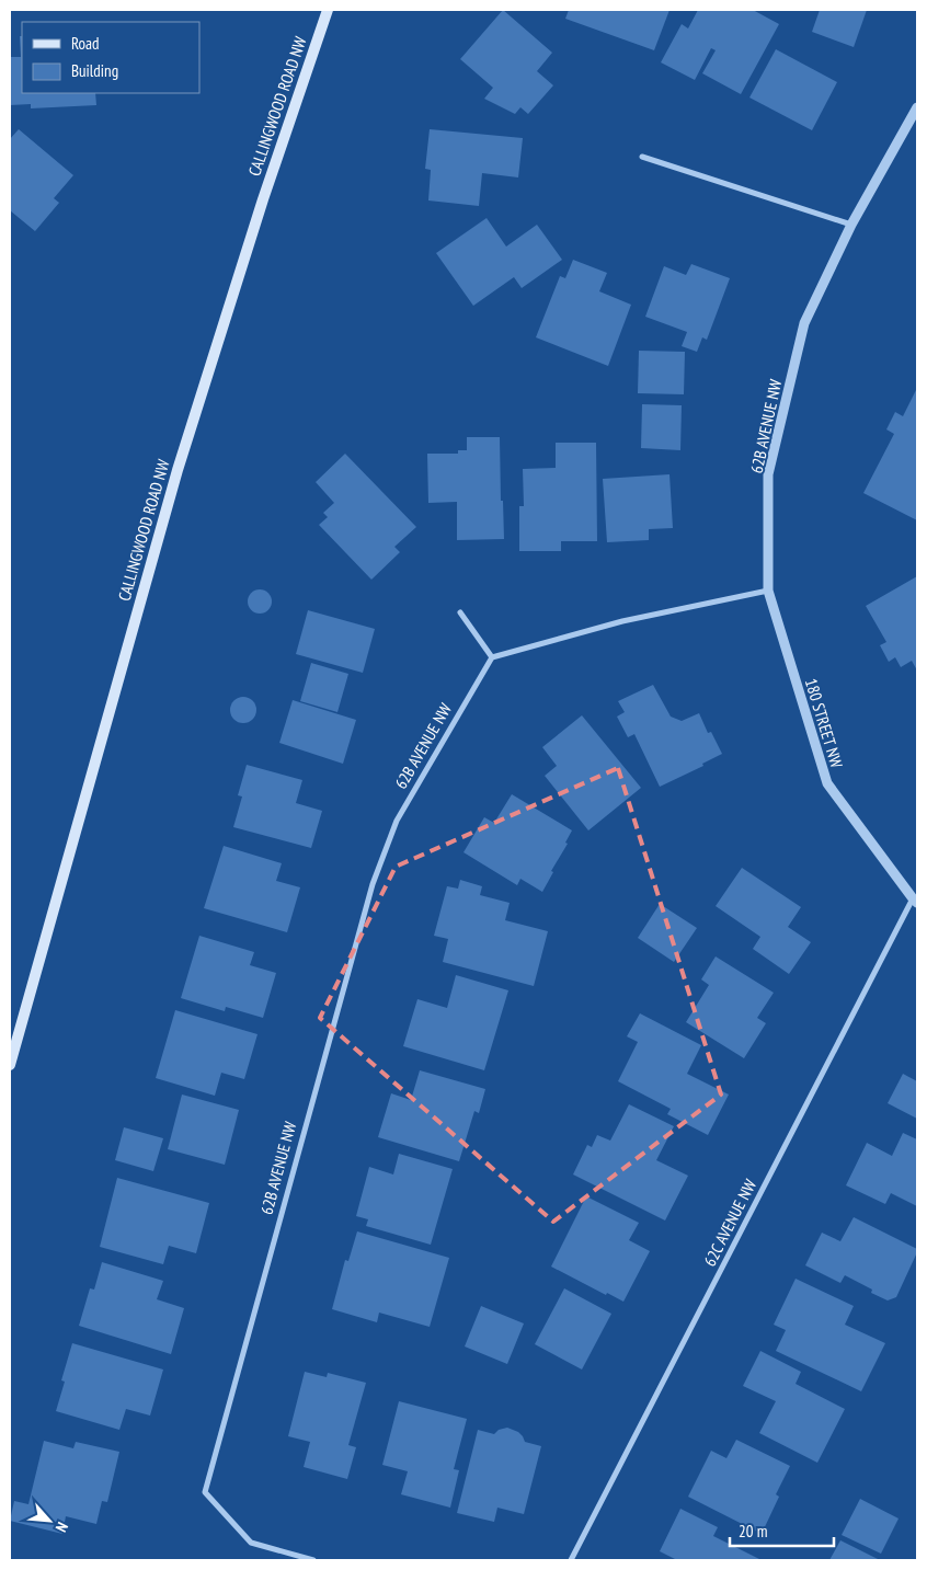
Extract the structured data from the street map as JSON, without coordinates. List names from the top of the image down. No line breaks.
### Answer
{"streets":{"main road":["CALLINGWOOD ROAD NW"],"street":["62B AVENUE NW","180 STREET NW","62C AVENUE NW"]},"crossings":[["62B AVENUE NW","180 STREET NW"],["180 STREET NW","62C AVENUE NW"]],"legend":["Road","Building"],"scale_bar":"20 m","north":"bottom right"}
